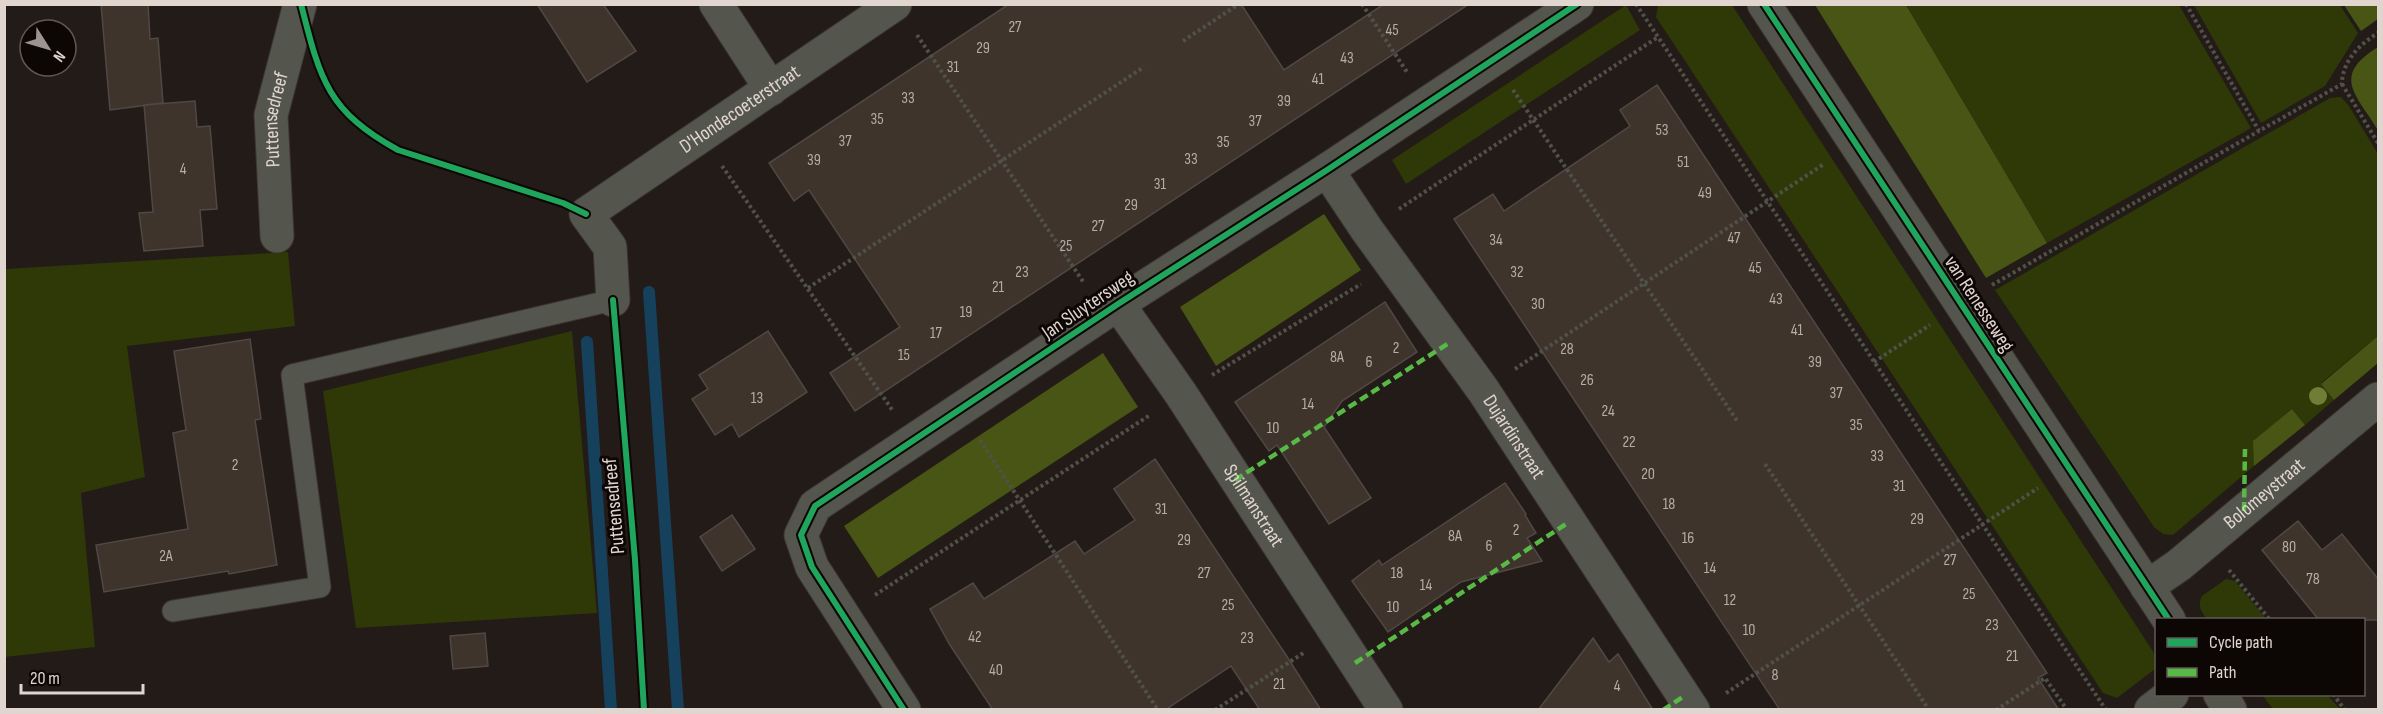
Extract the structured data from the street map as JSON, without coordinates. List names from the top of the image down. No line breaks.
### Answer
{"streets":{"street":["D'Hondecoeterstraat","Puttensedreef","van Renesseweg","Jan Sluytersweg","Dujardinstraat","Bolomeystraat","Spilmanstraat"]},"crossings":[["van Renesseweg","Bolomeystraat"],["Jan Sluytersweg","Dujardinstraat"],["Jan Sluytersweg","Spilmanstraat"]],"house_numbers":["27","45","29","43","31","41","33","39","35","37","53","37","35","33","39","51","4","31","49","29","27","47","34","25","45","23","32","21","43","30","19","41","17","2","28","15","8A","6","39","26","37","13","14","24","35","10","22","33","2","20","31","18","31","29","2","8A","16","29","6","80","2A","27","14","27","18","78","14","25","12","25","10","23","10","42","23","21","40","8","21","4"],"legend":["Cycle path","Path"],"scale_bar":"20 m","north":"bottom right"}
